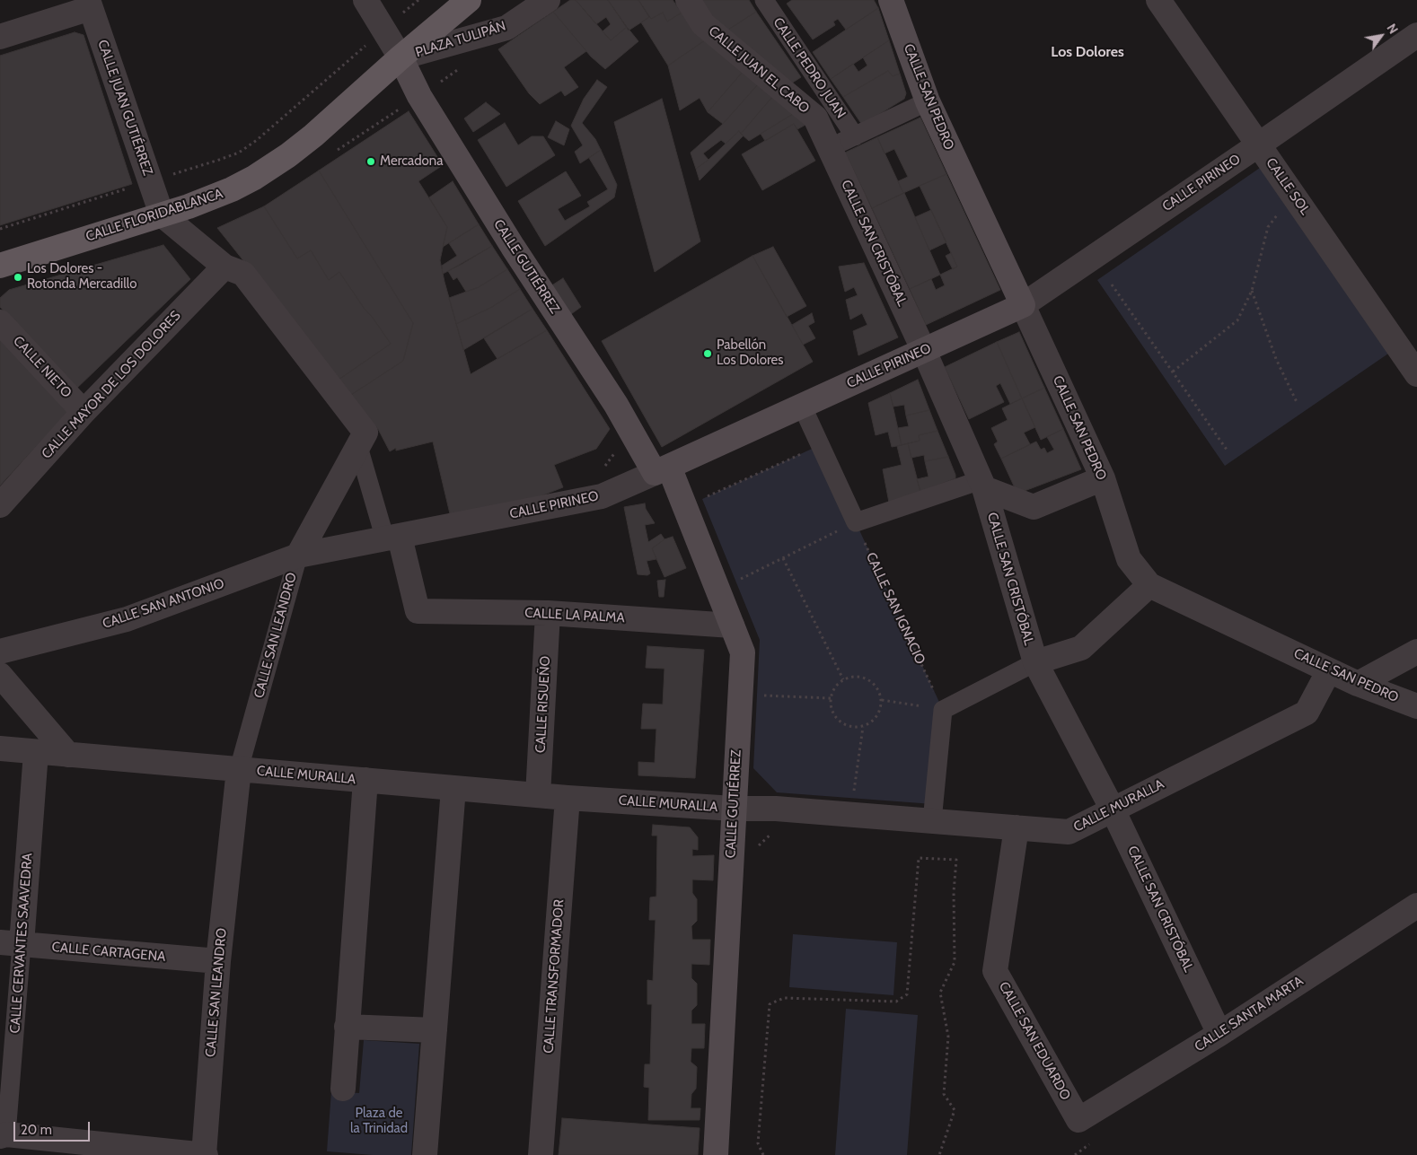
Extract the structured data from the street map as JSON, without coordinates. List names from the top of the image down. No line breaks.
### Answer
{"streets":{"main road":["PLAZA TULIPÁN","CALLE SAN PEDRO","CALLE PIRINEO","CALLE FLORIDABLANCA","CALLE GUTIÉRREZ"],"street":["CALLE PEDRO JUAN","CALLE JUAN EL CABO","CALLE JUAN GUTIÉRREZ","CALLE SOL","CALLE SAN CRISTÓBAL","CALLE NIETO","CALLE MAYOR DE LOS DOLORES","CALLE SAN ANTONIO","CALLE LA PALMA","CALLE SAN LEANDRO","CALLE RISUEÑO","CALLE MURALLA","CALLE CERVANTES SAAVEDRA","CALLE CARTAGENA","CALLE TRANSFORMADOR","CALLE SANTA MARTA","CALLE SAN EDUARDO"],"path":["CALLE SAN IGNACIO"]},"crossings":[["PLAZA TULIPÁN","CALLE FLORIDABLANCA"],["PLAZA TULIPÁN","CALLE GUTIÉRREZ"],["CALLE JUAN EL CABO","CALLE SAN CRISTÓBAL"],["CALLE SAN PEDRO","CALLE PIRINEO"],["CALLE SAN PEDRO","CALLE MURALLA"],["CALLE JUAN GUTIÉRREZ","CALLE FLORIDABLANCA"],["CALLE JUAN GUTIÉRREZ","CALLE SAN LEANDRO"],["CALLE PIRINEO","CALLE SOL"],["CALLE PIRINEO","CALLE SAN CRISTÓBAL"],["CALLE PIRINEO","CALLE GUTIÉRREZ"],["CALLE PIRINEO","CALLE SAN ANTONIO"],["CALLE PIRINEO","CALLE LA PALMA"],["CALLE PIRINEO","CALLE SAN LEANDRO"],["CALLE FLORIDABLANCA","CALLE GUTIÉRREZ"],["CALLE FLORIDABLANCA","CALLE SAN LEANDRO"],["CALLE SAN CRISTÓBAL","CALLE MURALLA"],["CALLE SAN CRISTÓBAL","CALLE SANTA MARTA"],["CALLE GUTIÉRREZ","CALLE LA PALMA"],["CALLE GUTIÉRREZ","CALLE MURALLA"],["CALLE NIETO","CALLE MAYOR DE LOS DOLORES"],["CALLE MAYOR DE LOS DOLORES","CALLE SAN LEANDRO"],["CALLE SAN ANTONIO","CALLE SAN LEANDRO"],["CALLE LA PALMA","CALLE RISUEÑO"],["CALLE SAN LEANDRO","CALLE MURALLA"],["CALLE SAN LEANDRO","CALLE CARTAGENA"],["CALLE RISUEÑO","CALLE MURALLA"],["CALLE MURALLA","CALLE CERVANTES SAAVEDRA"],["CALLE MURALLA","CALLE TRANSFORMADOR"],["CALLE MURALLA","CALLE SAN EDUARDO"],["CALLE CERVANTES SAAVEDRA","CALLE CARTAGENA"],["CALLE SANTA MARTA","CALLE SAN EDUARDO"]],"districts":["Los Dolores"],"parks":["Plaza de la Trinidad"],"places":["Mercadona","Los Dolores - Rotonda Mercadillo","Pabellón Los Dolores"],"scale_bar":"20 m","north":"top right"}
